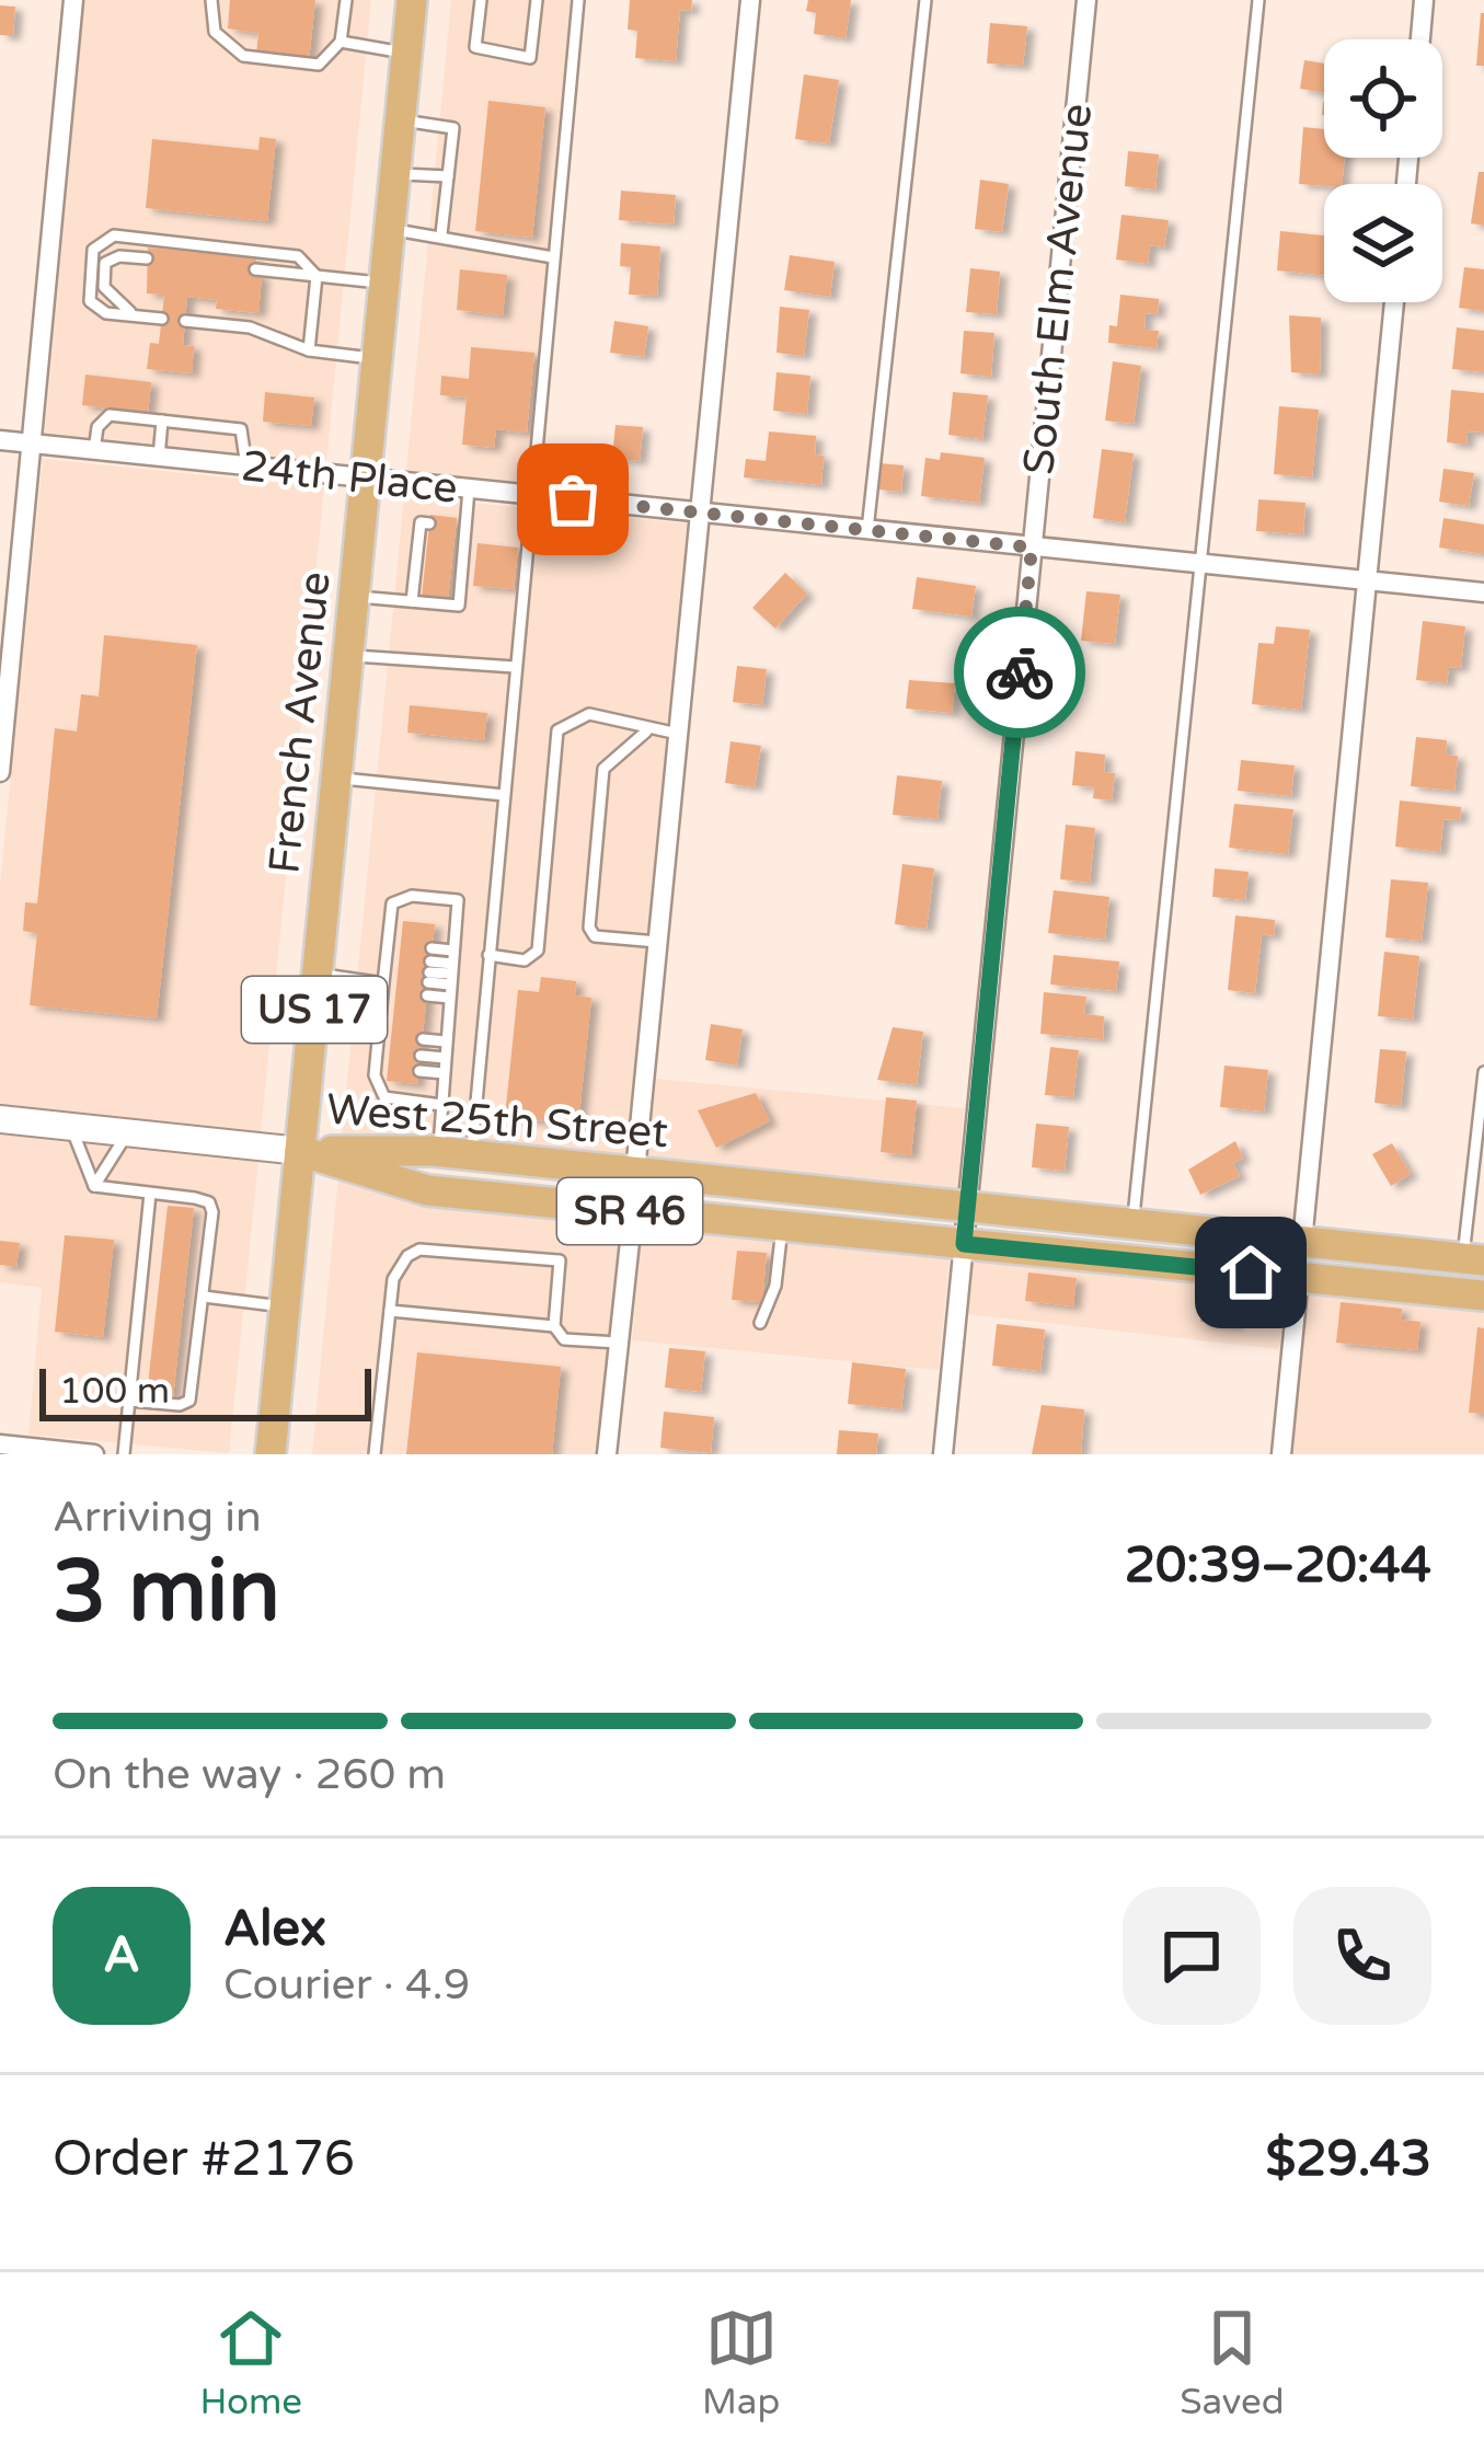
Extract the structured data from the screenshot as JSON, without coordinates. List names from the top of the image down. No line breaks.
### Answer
{"streets":{"main road":["French Avenue","US 17","West 25th Street","SR 46"],"street":["South Elm Avenue","24th Place"]},"crossings":[["South Elm Avenue","24th Place"],["South Elm Avenue","West 25th Street"],["24th Place","French Avenue"],["French Avenue","West 25th Street"]],"scale_bar":"100 m","page":{"scale":"100 m","heading":["3 min","Arriving in","20:39–20:44"],"panel":["Alex","Courier · 4.9","Order #2176","$29.43"],"bar":"On the way · 260 m","round":"A","tabs":["Home","Map","Saved"]}}
